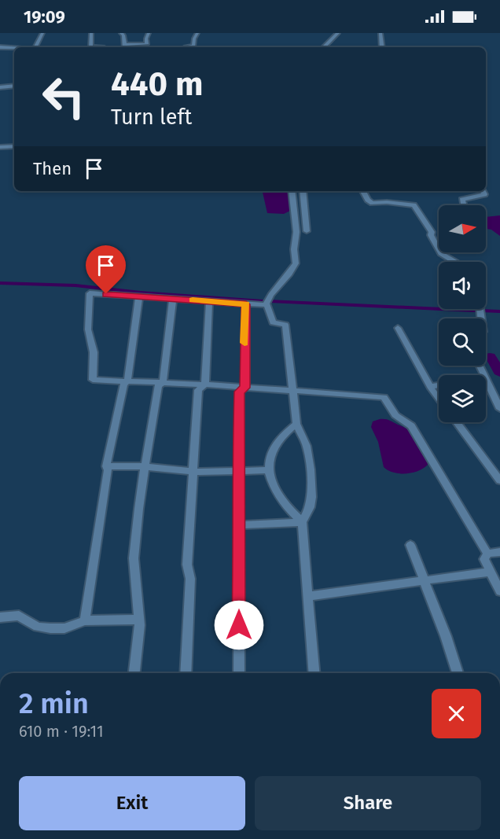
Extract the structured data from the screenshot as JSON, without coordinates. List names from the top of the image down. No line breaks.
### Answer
{"north":"right","page":{"status":"19:09","turn":["440 m","Turn left"],"then":"Then","heading":["2 min","610 m · 19:11"],"buttons":["Exit","Share"]}}
